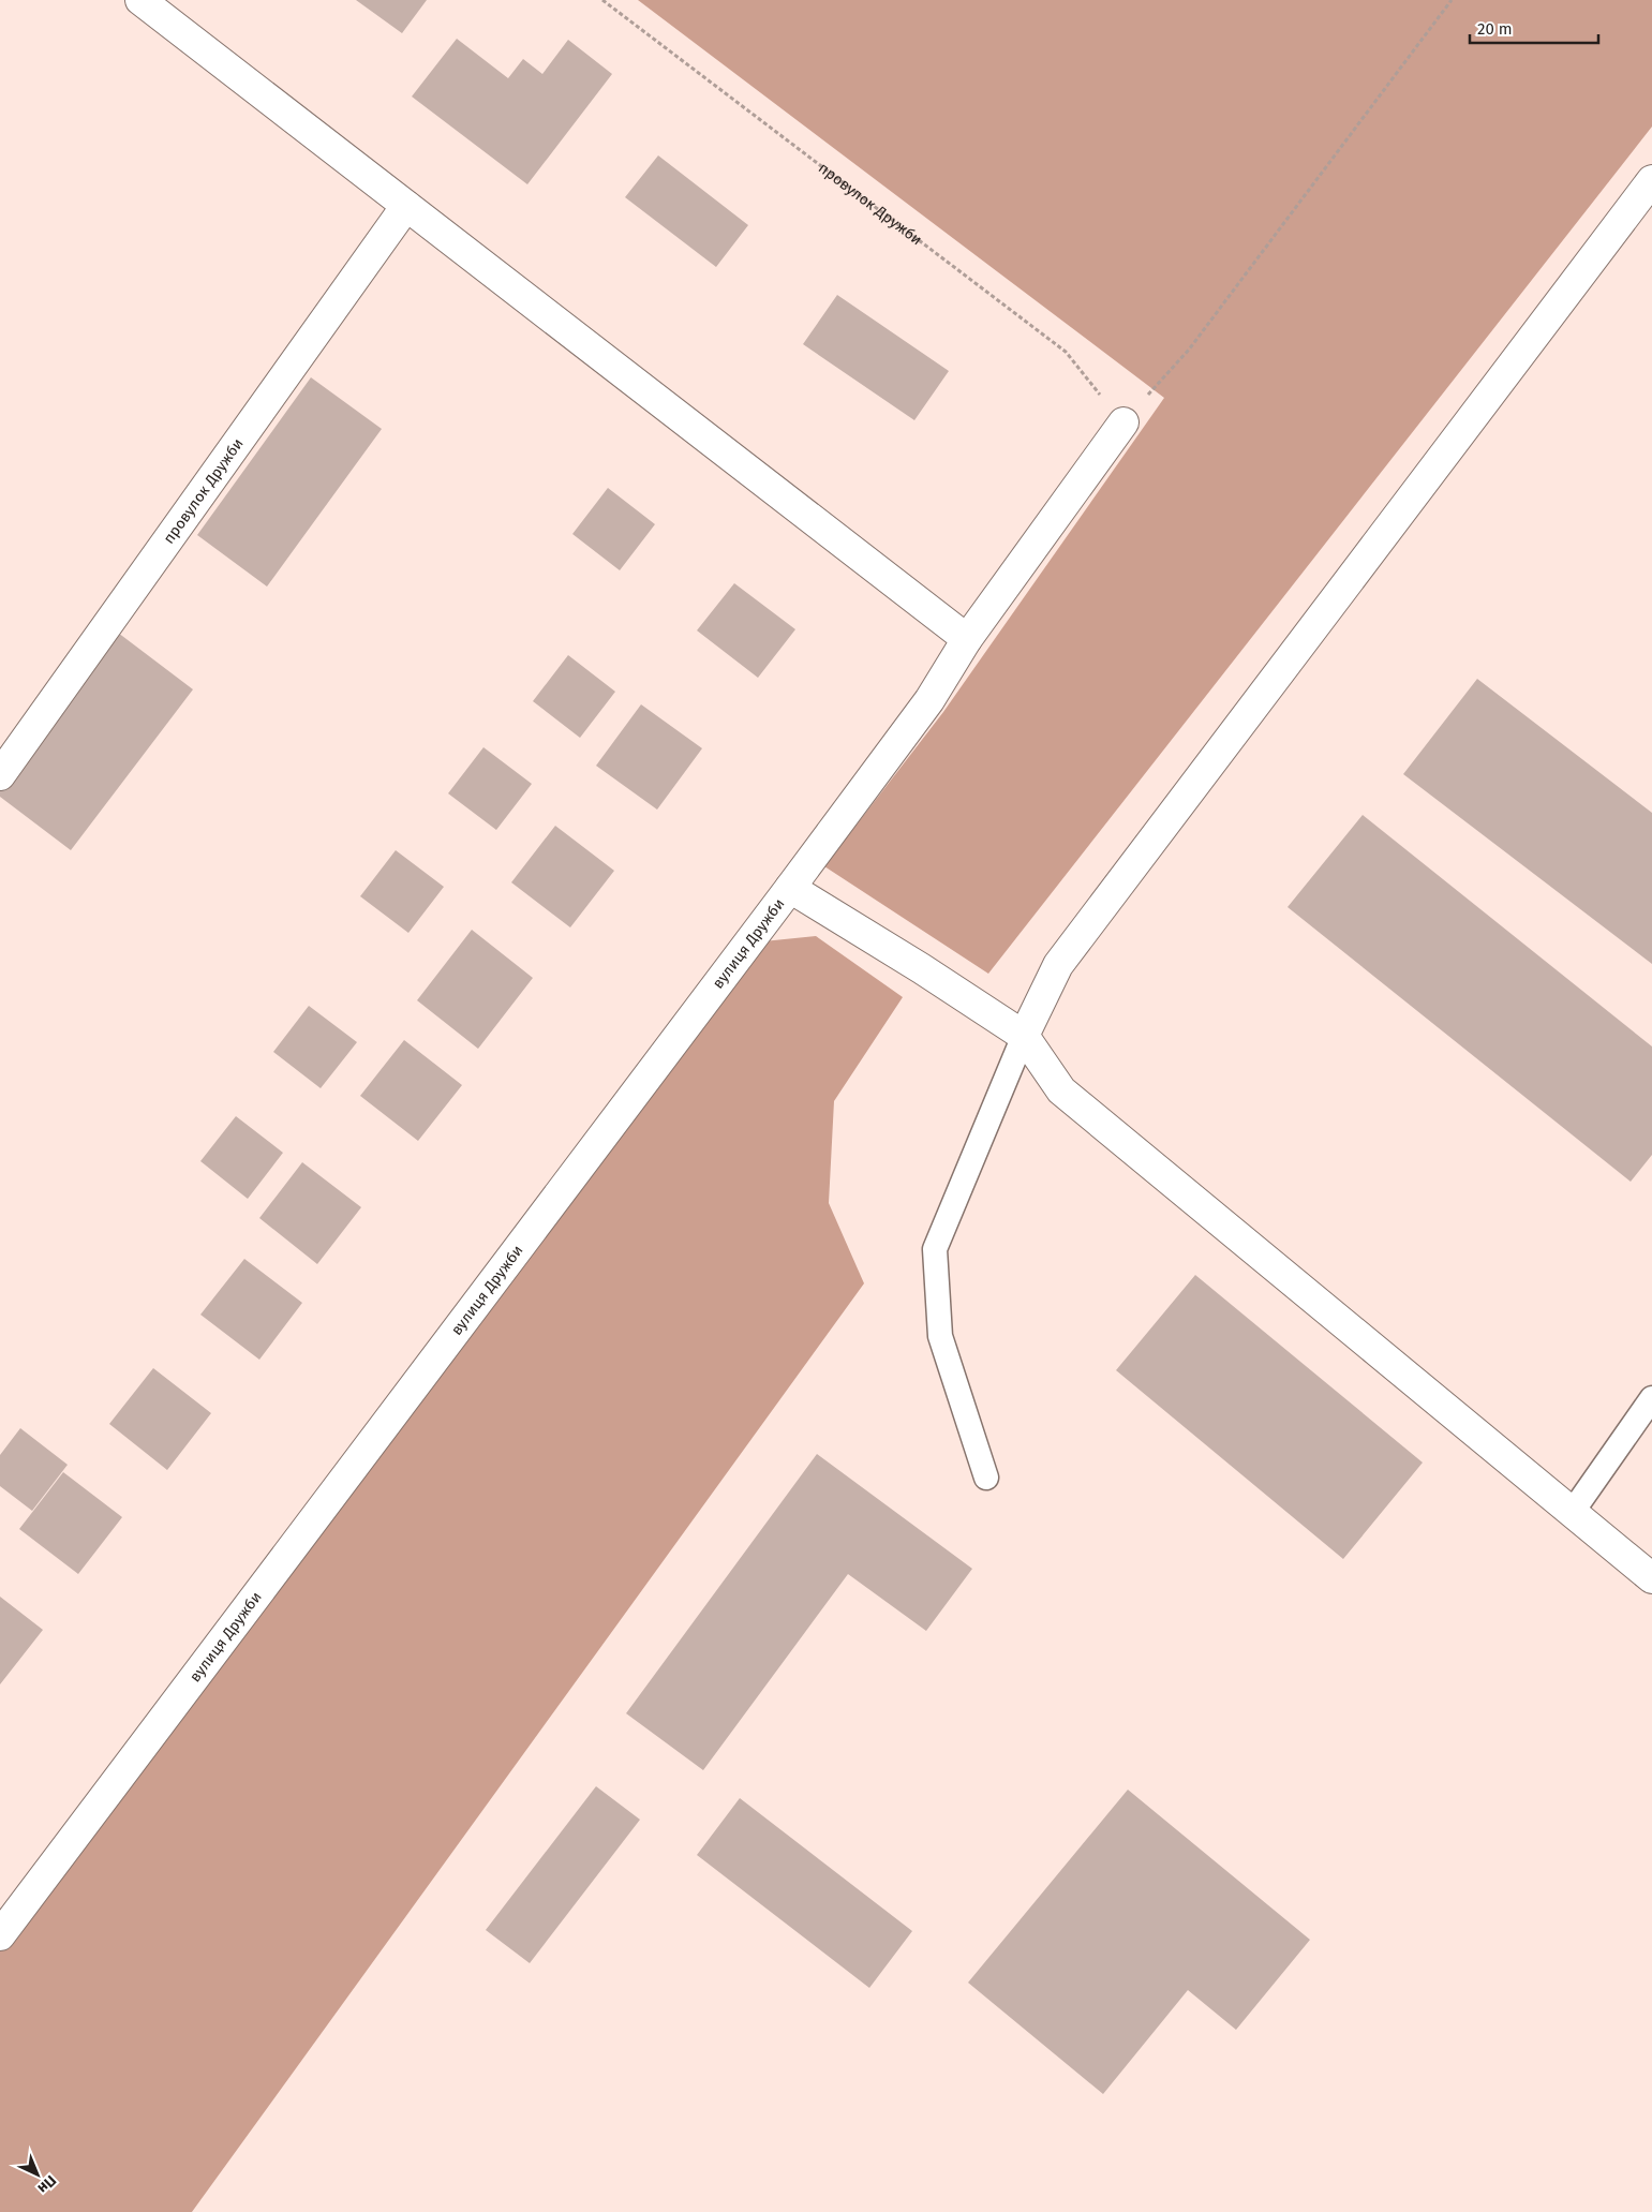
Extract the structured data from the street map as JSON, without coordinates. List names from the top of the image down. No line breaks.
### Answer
{"streets":{"street":["провулок Дружби","вулиця Дружби"]},"crossings":[["провулок Дружби","вулиця Дружби"]],"scale_bar":"20 m","north":"bottom right"}
